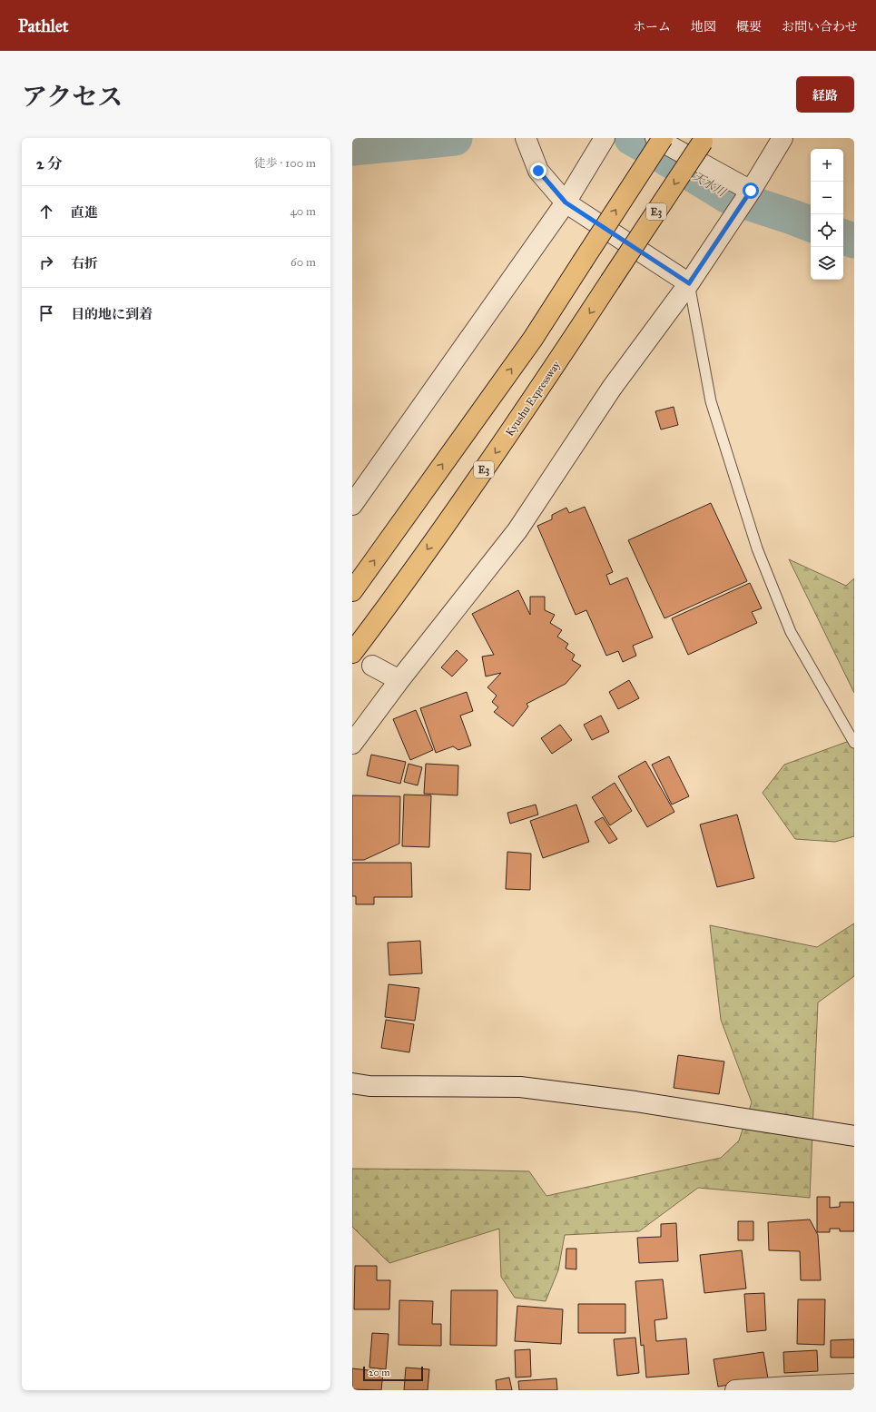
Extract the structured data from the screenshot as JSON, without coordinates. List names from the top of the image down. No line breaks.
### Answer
{"streets":{"highway":["E3","Kyushu Expressway"]},"water":["天水川"],"scale_bar":"20 m","page":{"header":"Pathlet","nav":["ホーム","地図","概要","お問い合わせ"],"title":"アクセス","buttons":"経路","heading":["2 分","徒歩 · 100 m"],"map_buttons":["+","−"],"list":[["直進","40 m"],["右折","60 m"],"目的地に到着"],"scale":"20 m"}}
